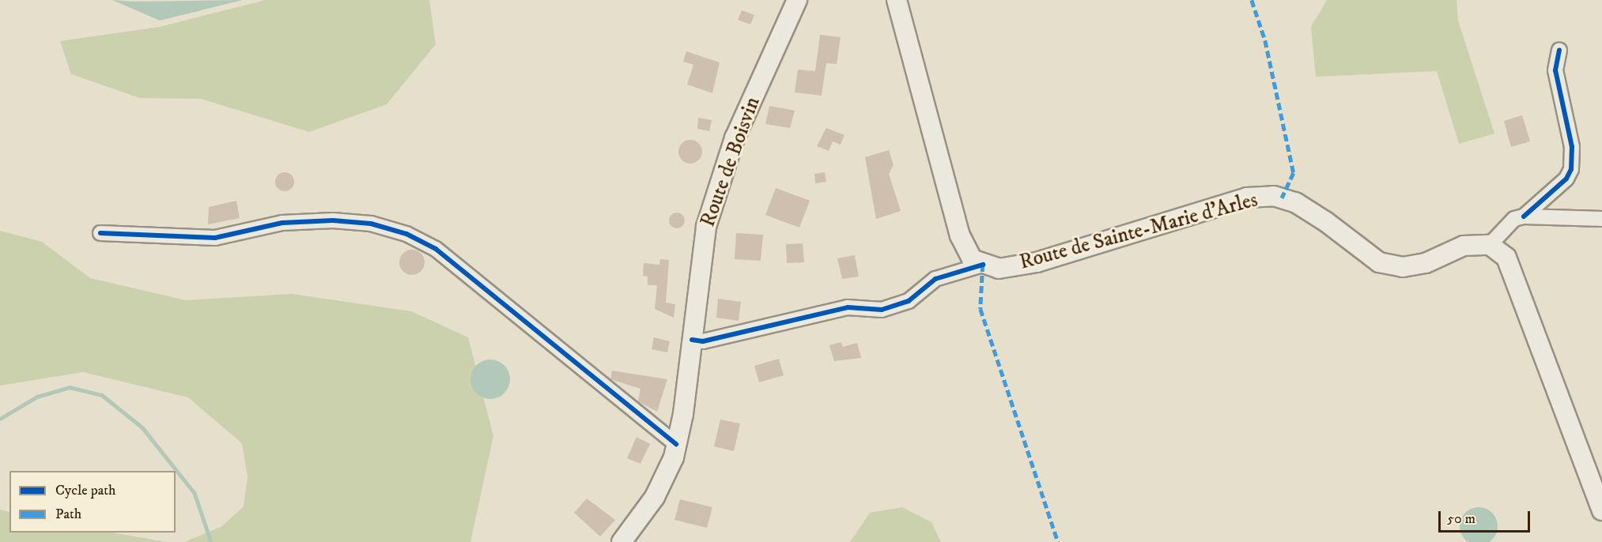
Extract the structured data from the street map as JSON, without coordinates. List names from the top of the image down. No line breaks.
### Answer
{"streets":{"main road":["Route de Boisvin","Route de Sainte-Marie d'Arles"]},"legend":["Cycle path","Path"],"scale_bar":"50 m"}
